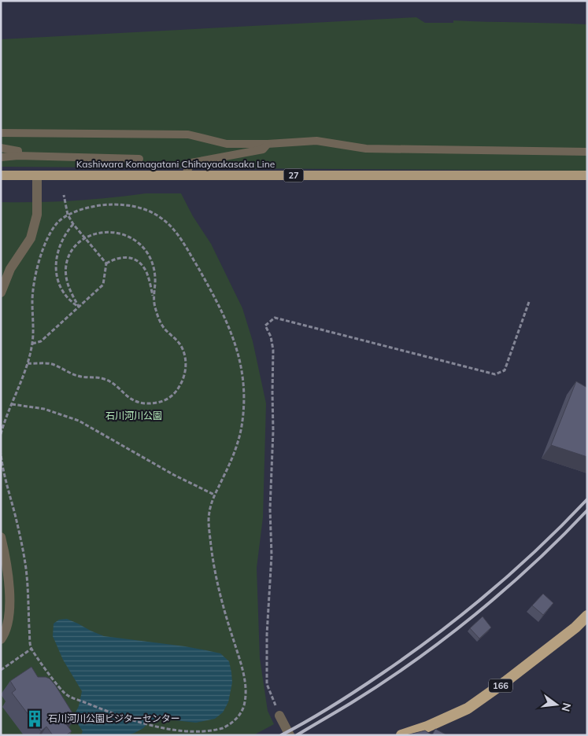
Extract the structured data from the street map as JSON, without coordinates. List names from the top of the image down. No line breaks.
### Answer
{"streets":{"highway":["166"],"main road":["Kashiwara Komagatani Chihayaakasaka Line","27"]},"parks":["石川河川公園"],"places":{"building":["石川河川公園ビジターセンター"]},"north":"right"}
